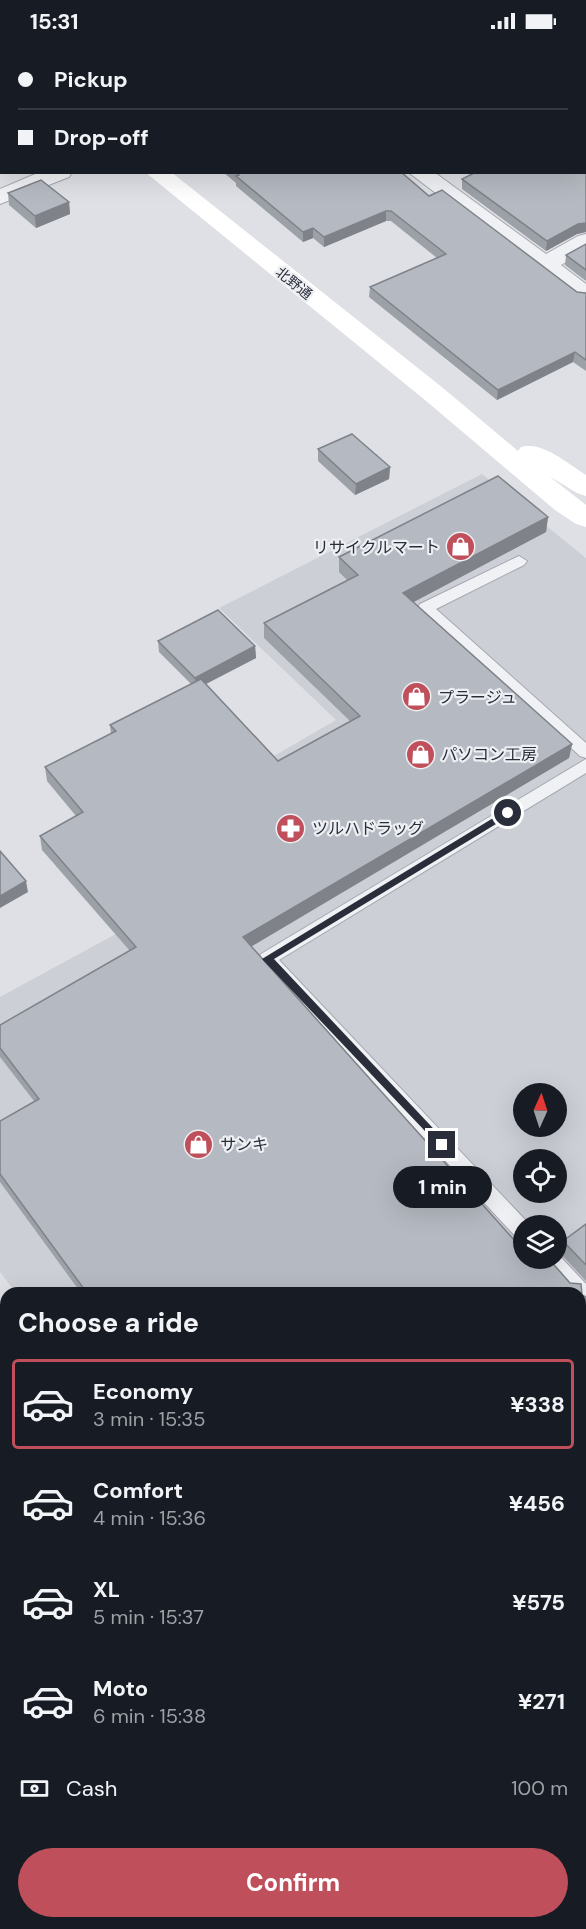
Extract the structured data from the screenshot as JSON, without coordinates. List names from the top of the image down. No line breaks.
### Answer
{"streets":{"street":["北野通"]},"places":{"shop":["リサイクルマート","プラージュ","パソコン工房","サンキ"],"pharmacy":["ツルハドラッグ"]},"north":"top","page":{"status":"15:31","banner":["Pickup","Drop-off"],"bubble":"1 min","heading":"Choose a ride","list":[{"name":"Economy","note":"3 min · 15:35","value":"¥338"},{"name":"Comfort","note":"4 min · 15:36","value":"¥456"},{"name":"XL","note":"5 min · 15:37","value":"¥575"},{"name":"Moto","note":"6 min · 15:38","value":"¥271"}],"pay":["Cash","100 m"],"buttons":"Confirm"}}
